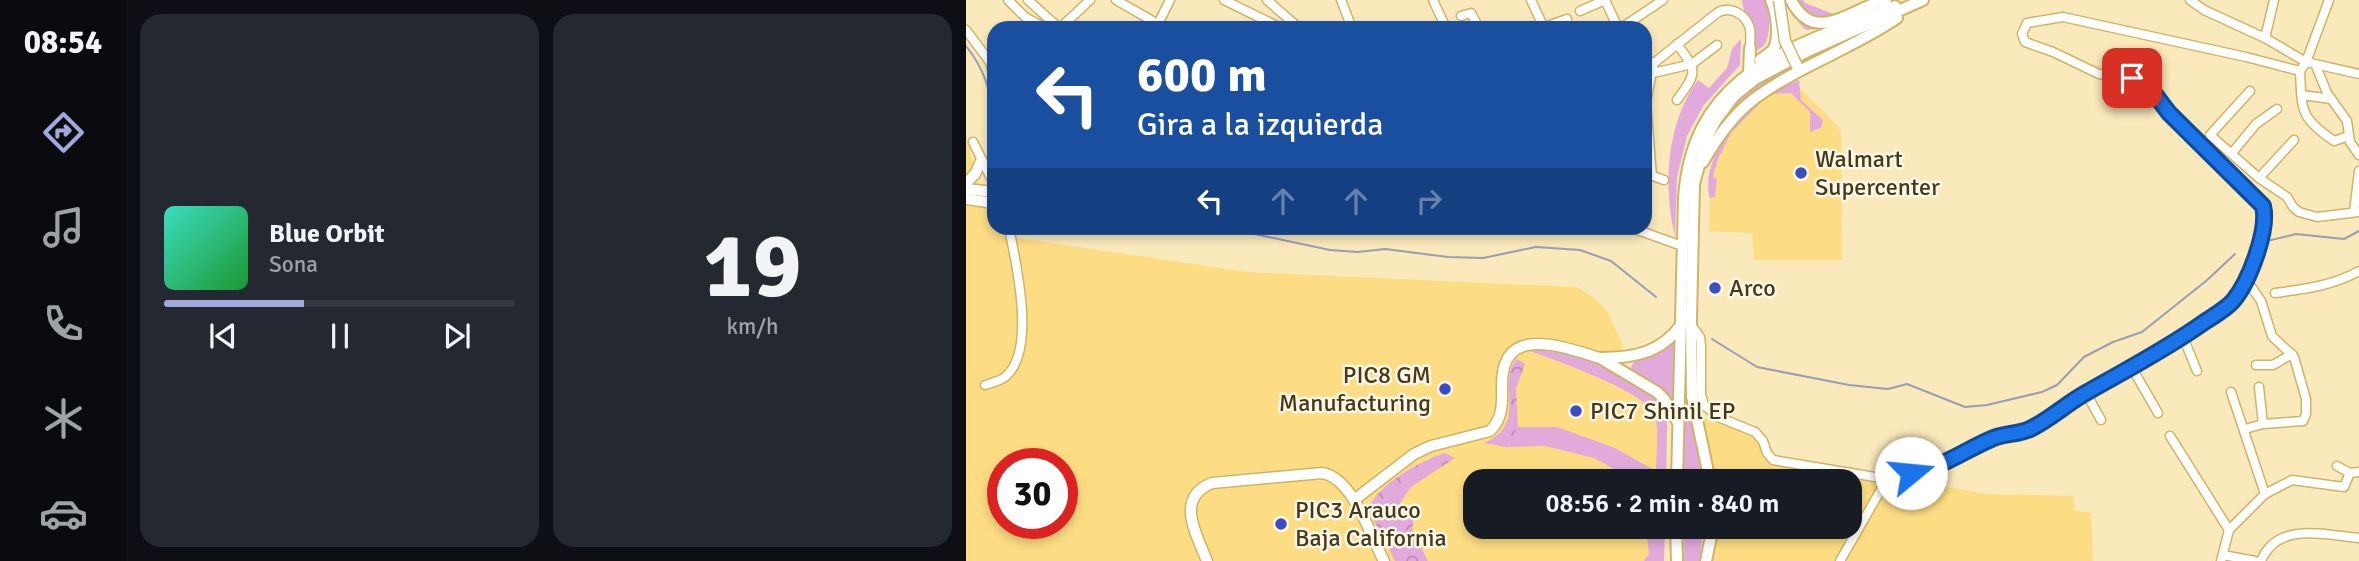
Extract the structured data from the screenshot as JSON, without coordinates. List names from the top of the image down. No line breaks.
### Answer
{"places":["Walmart Supercenter","Arco","PIC8 GM Manufacturing","PIC7 Shinil EP","PIC3 Arauco Baja California"],"page":{"tabs":"08:54","tile":["19","km/h"],"turn":["600 m","Gira a la izquierda"],"song":["Blue Orbit","Sona"],"limit":"30","trip":"08:56 · 2 min · 840 m"}}
